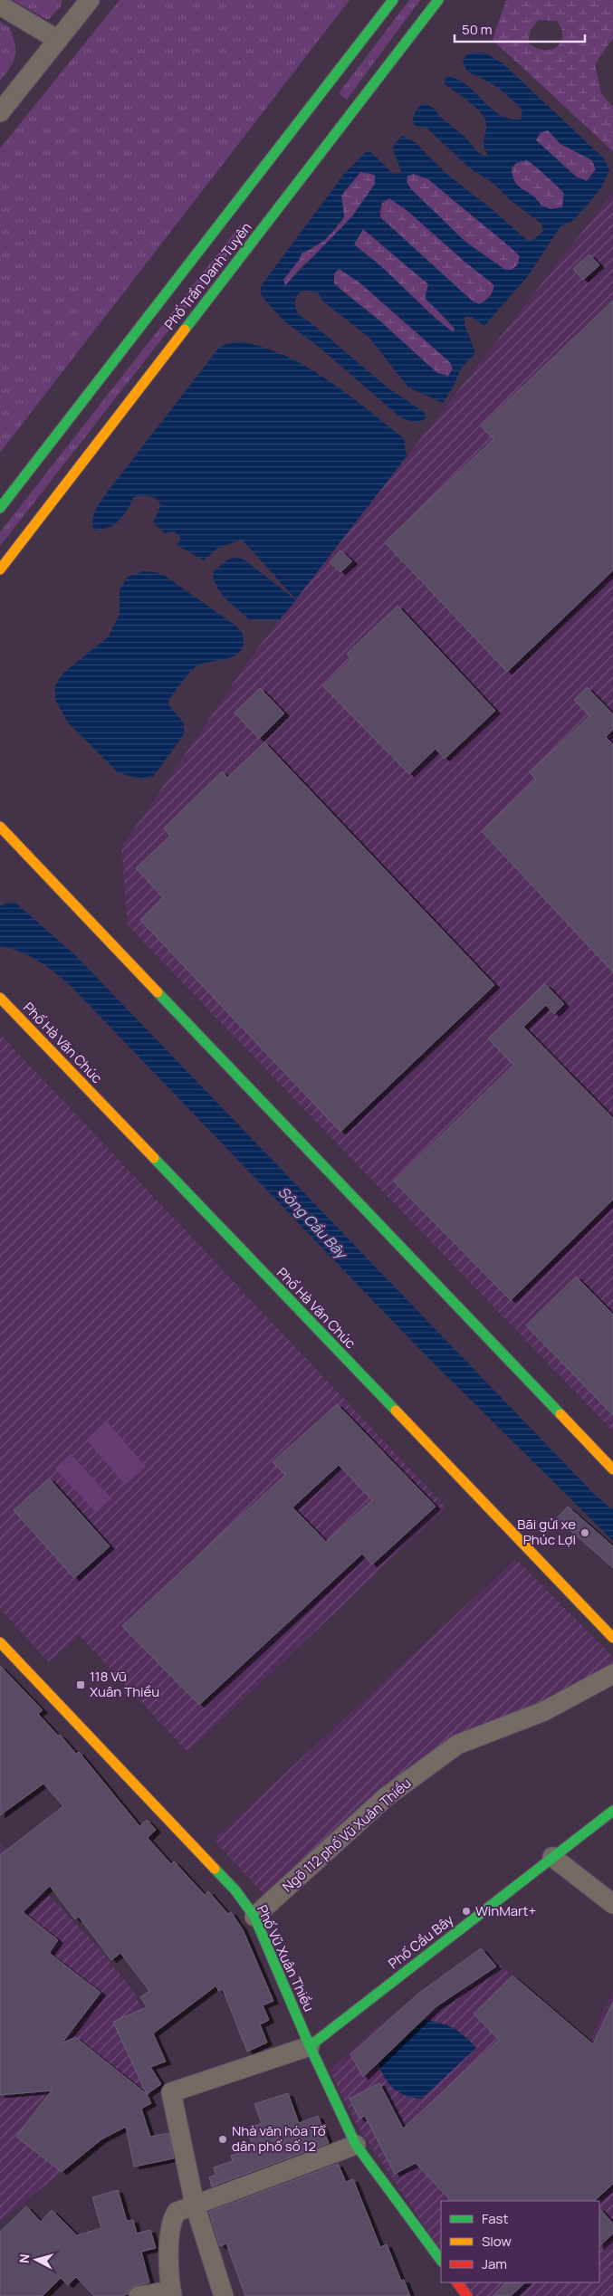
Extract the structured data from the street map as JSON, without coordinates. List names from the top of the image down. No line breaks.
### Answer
{"streets":{"main road":["Phố Trần Danh Tuyên","Phố Hà Văn Chúc","Phố Cầu Bây","Phố Vũ Xuân Thiều"],"street":["Ngõ 112 phố Vũ Xuân Thiều"]},"crossings":[["Ngõ 112 phố Vũ Xuân Thiều","Phố Vũ Xuân Thiều"],["Phố Cầu Bây","Phố Vũ Xuân Thiều"]],"water":["Sông Cầu Bây"],"places":{"other":["Bãi gửi xe Phúc Lợi","WinMart+","Nhà văn hóa Tổ dân phố số 12"],"transit":["118 Vũ Xuân Thiều"]},"legend":["Fast","Slow","Jam"],"scale_bar":"50 m","north":"left"}
